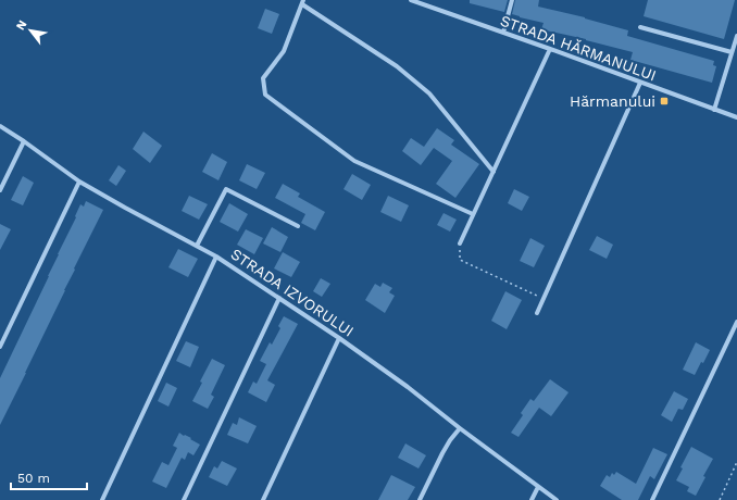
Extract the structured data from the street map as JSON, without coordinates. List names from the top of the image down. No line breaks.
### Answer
{"streets":{"street":["STRADA HĂRMANULUI","STRADA IZVORULUI"]},"places":{"transit":["Hărmanului"]},"scale_bar":"50 m","north":"top left"}
